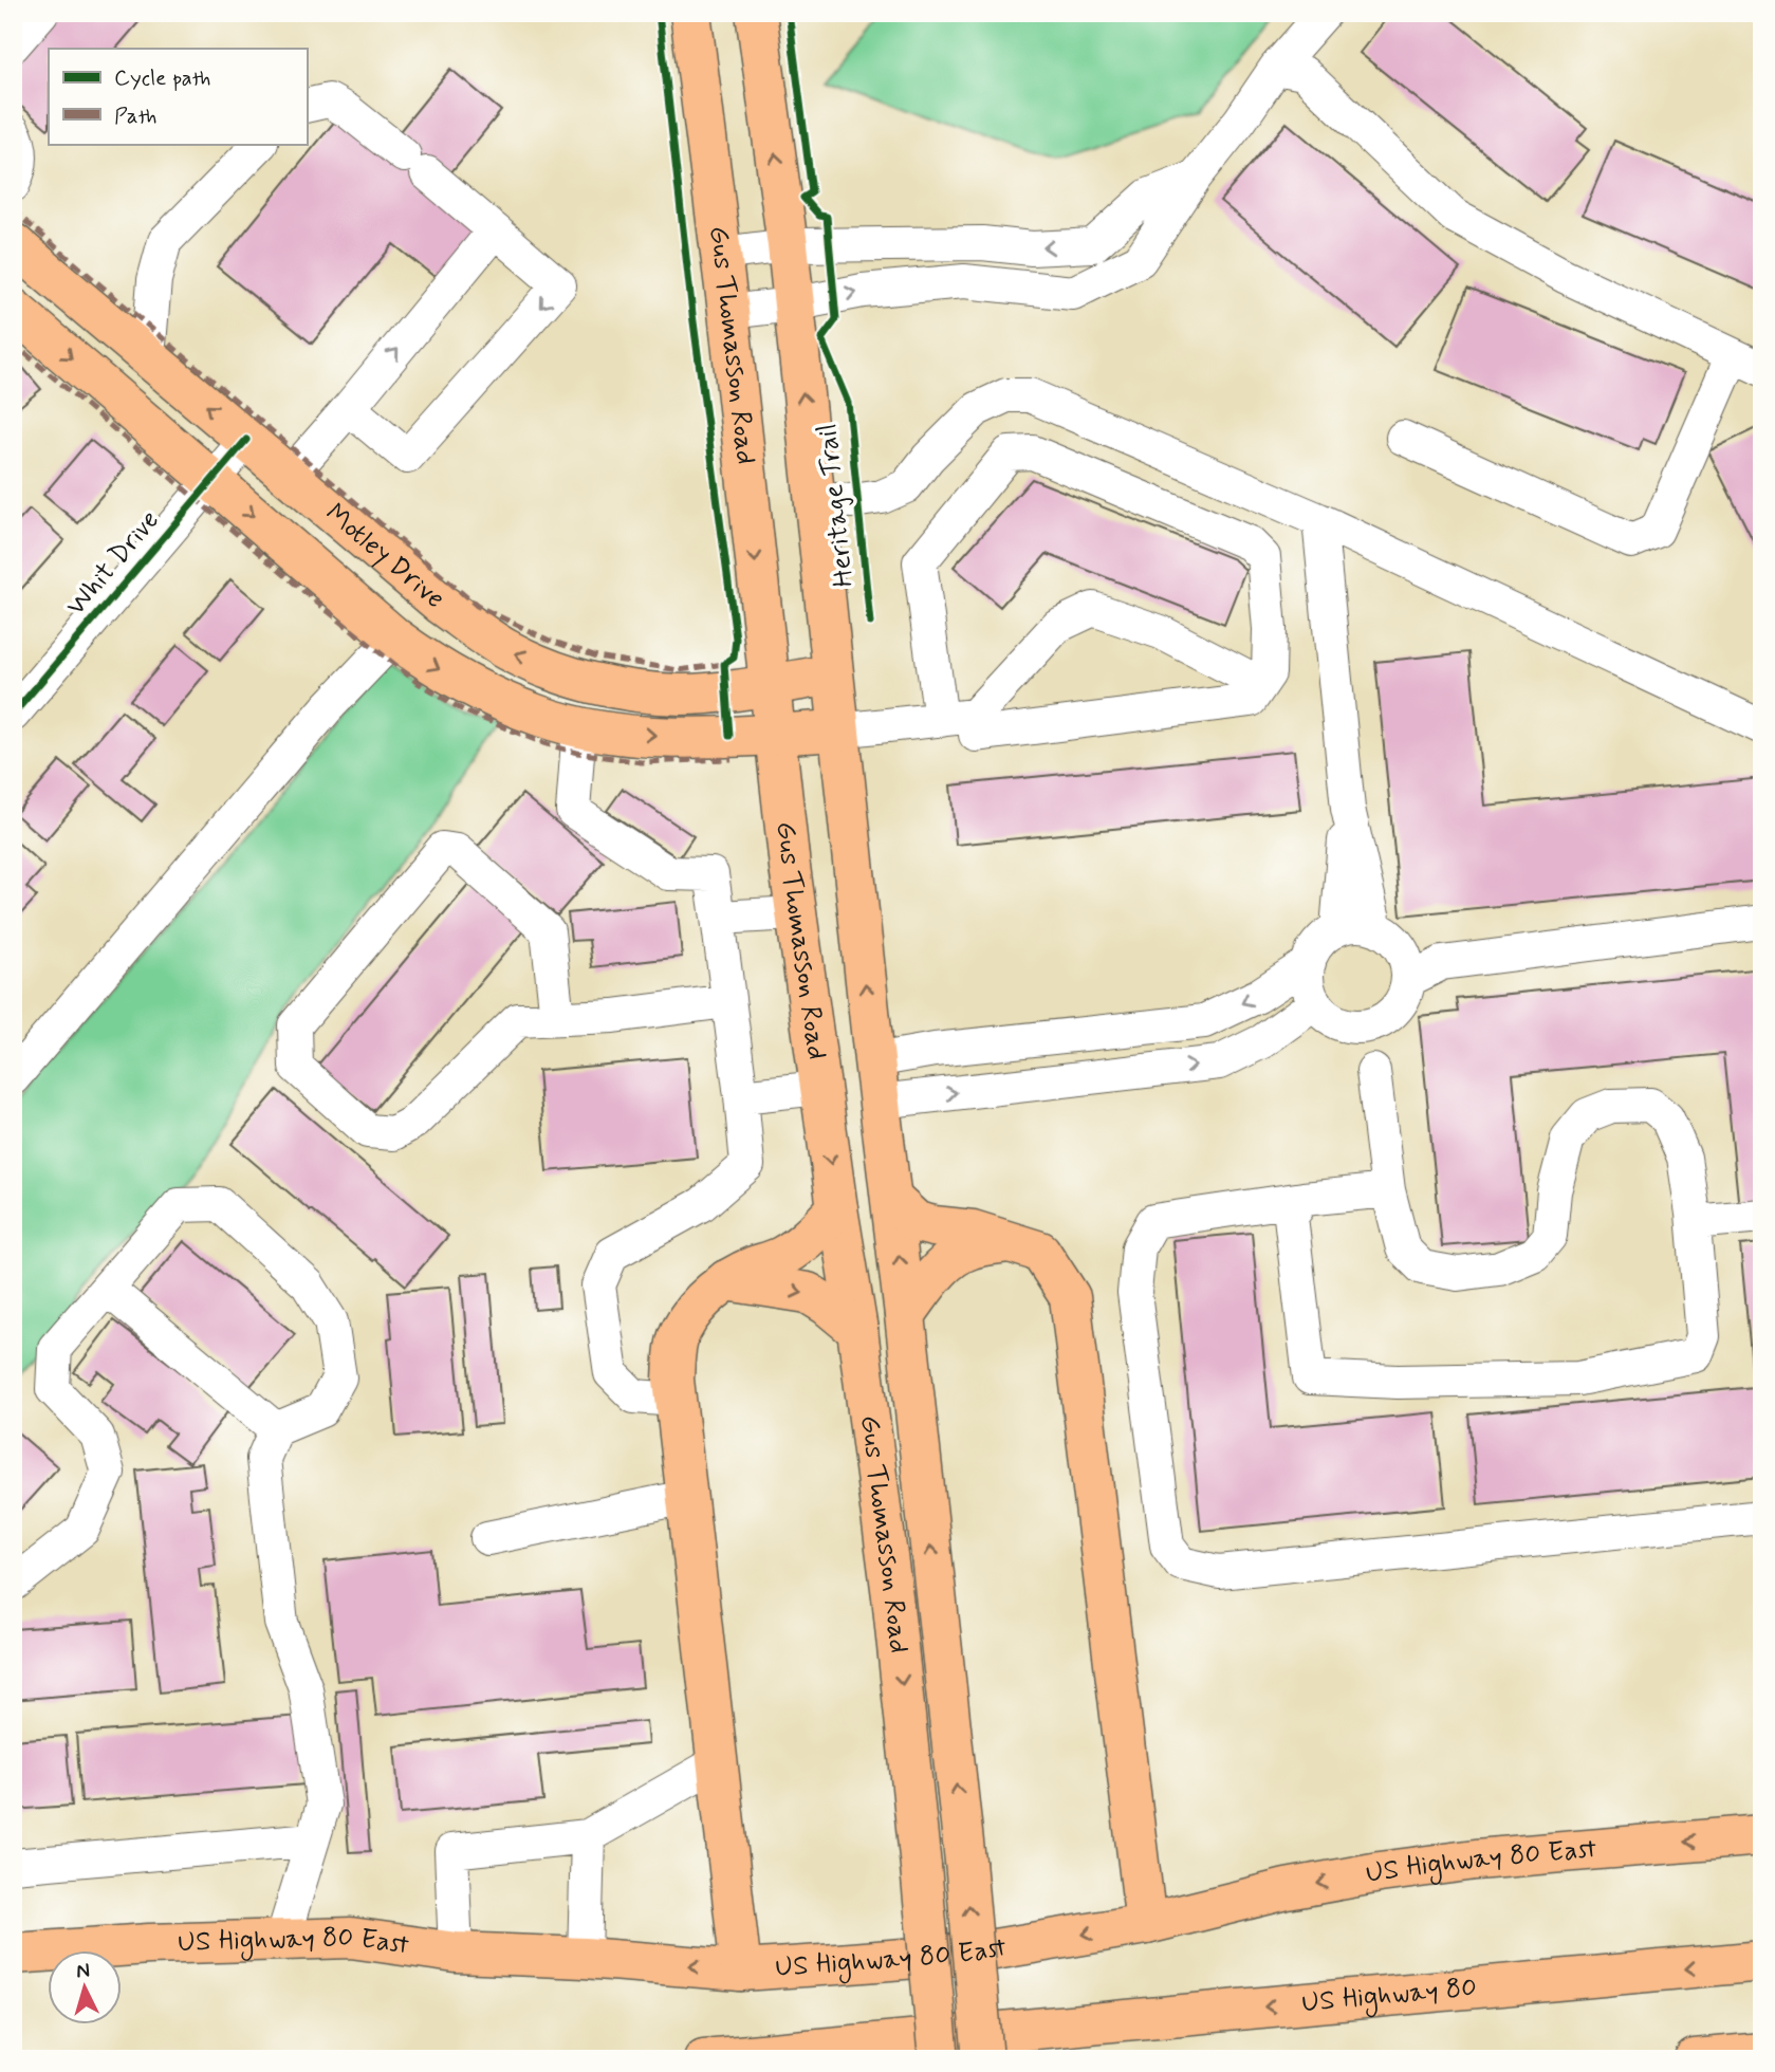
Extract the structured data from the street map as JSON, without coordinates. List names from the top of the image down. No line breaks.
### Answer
{"streets":{"main road":["Gus Thomasson Road","Motley Drive","US Highway 80 East","US Highway 80"],"street":["Whit Drive"],"cycle path":["Heritage Trail"]},"crossings":[["Gus Thomasson Road","Motley Drive"],["Motley Drive","Whit Drive"]],"one_way":["US Highway 80 East","US Highway 80"],"legend":["Cycle path","Path"],"north":"top"}
